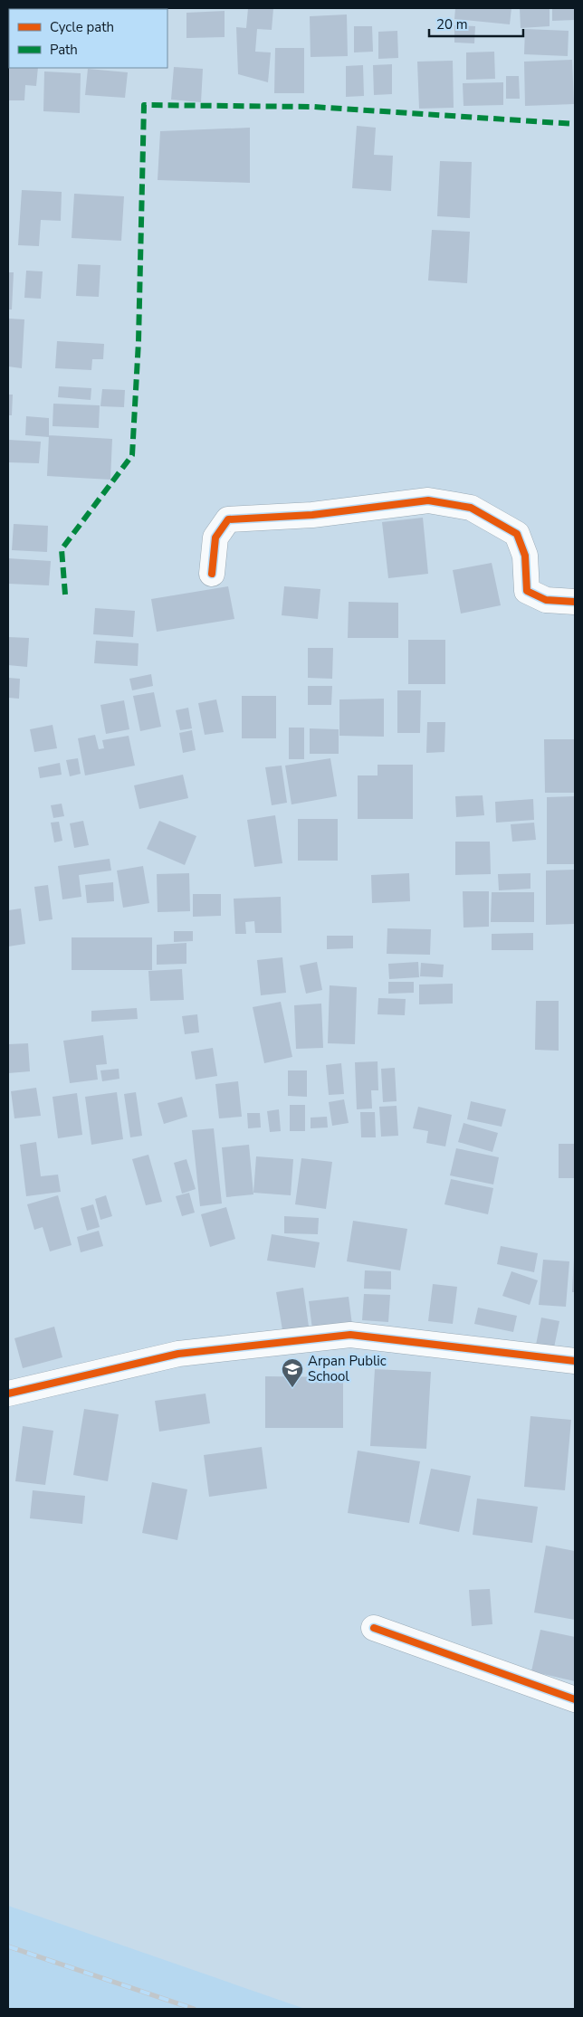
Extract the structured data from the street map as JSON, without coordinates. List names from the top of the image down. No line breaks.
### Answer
{"places":{"school or university":["Arpan Public School"]},"legend":["Cycle path","Path"],"scale_bar":"20 m"}
